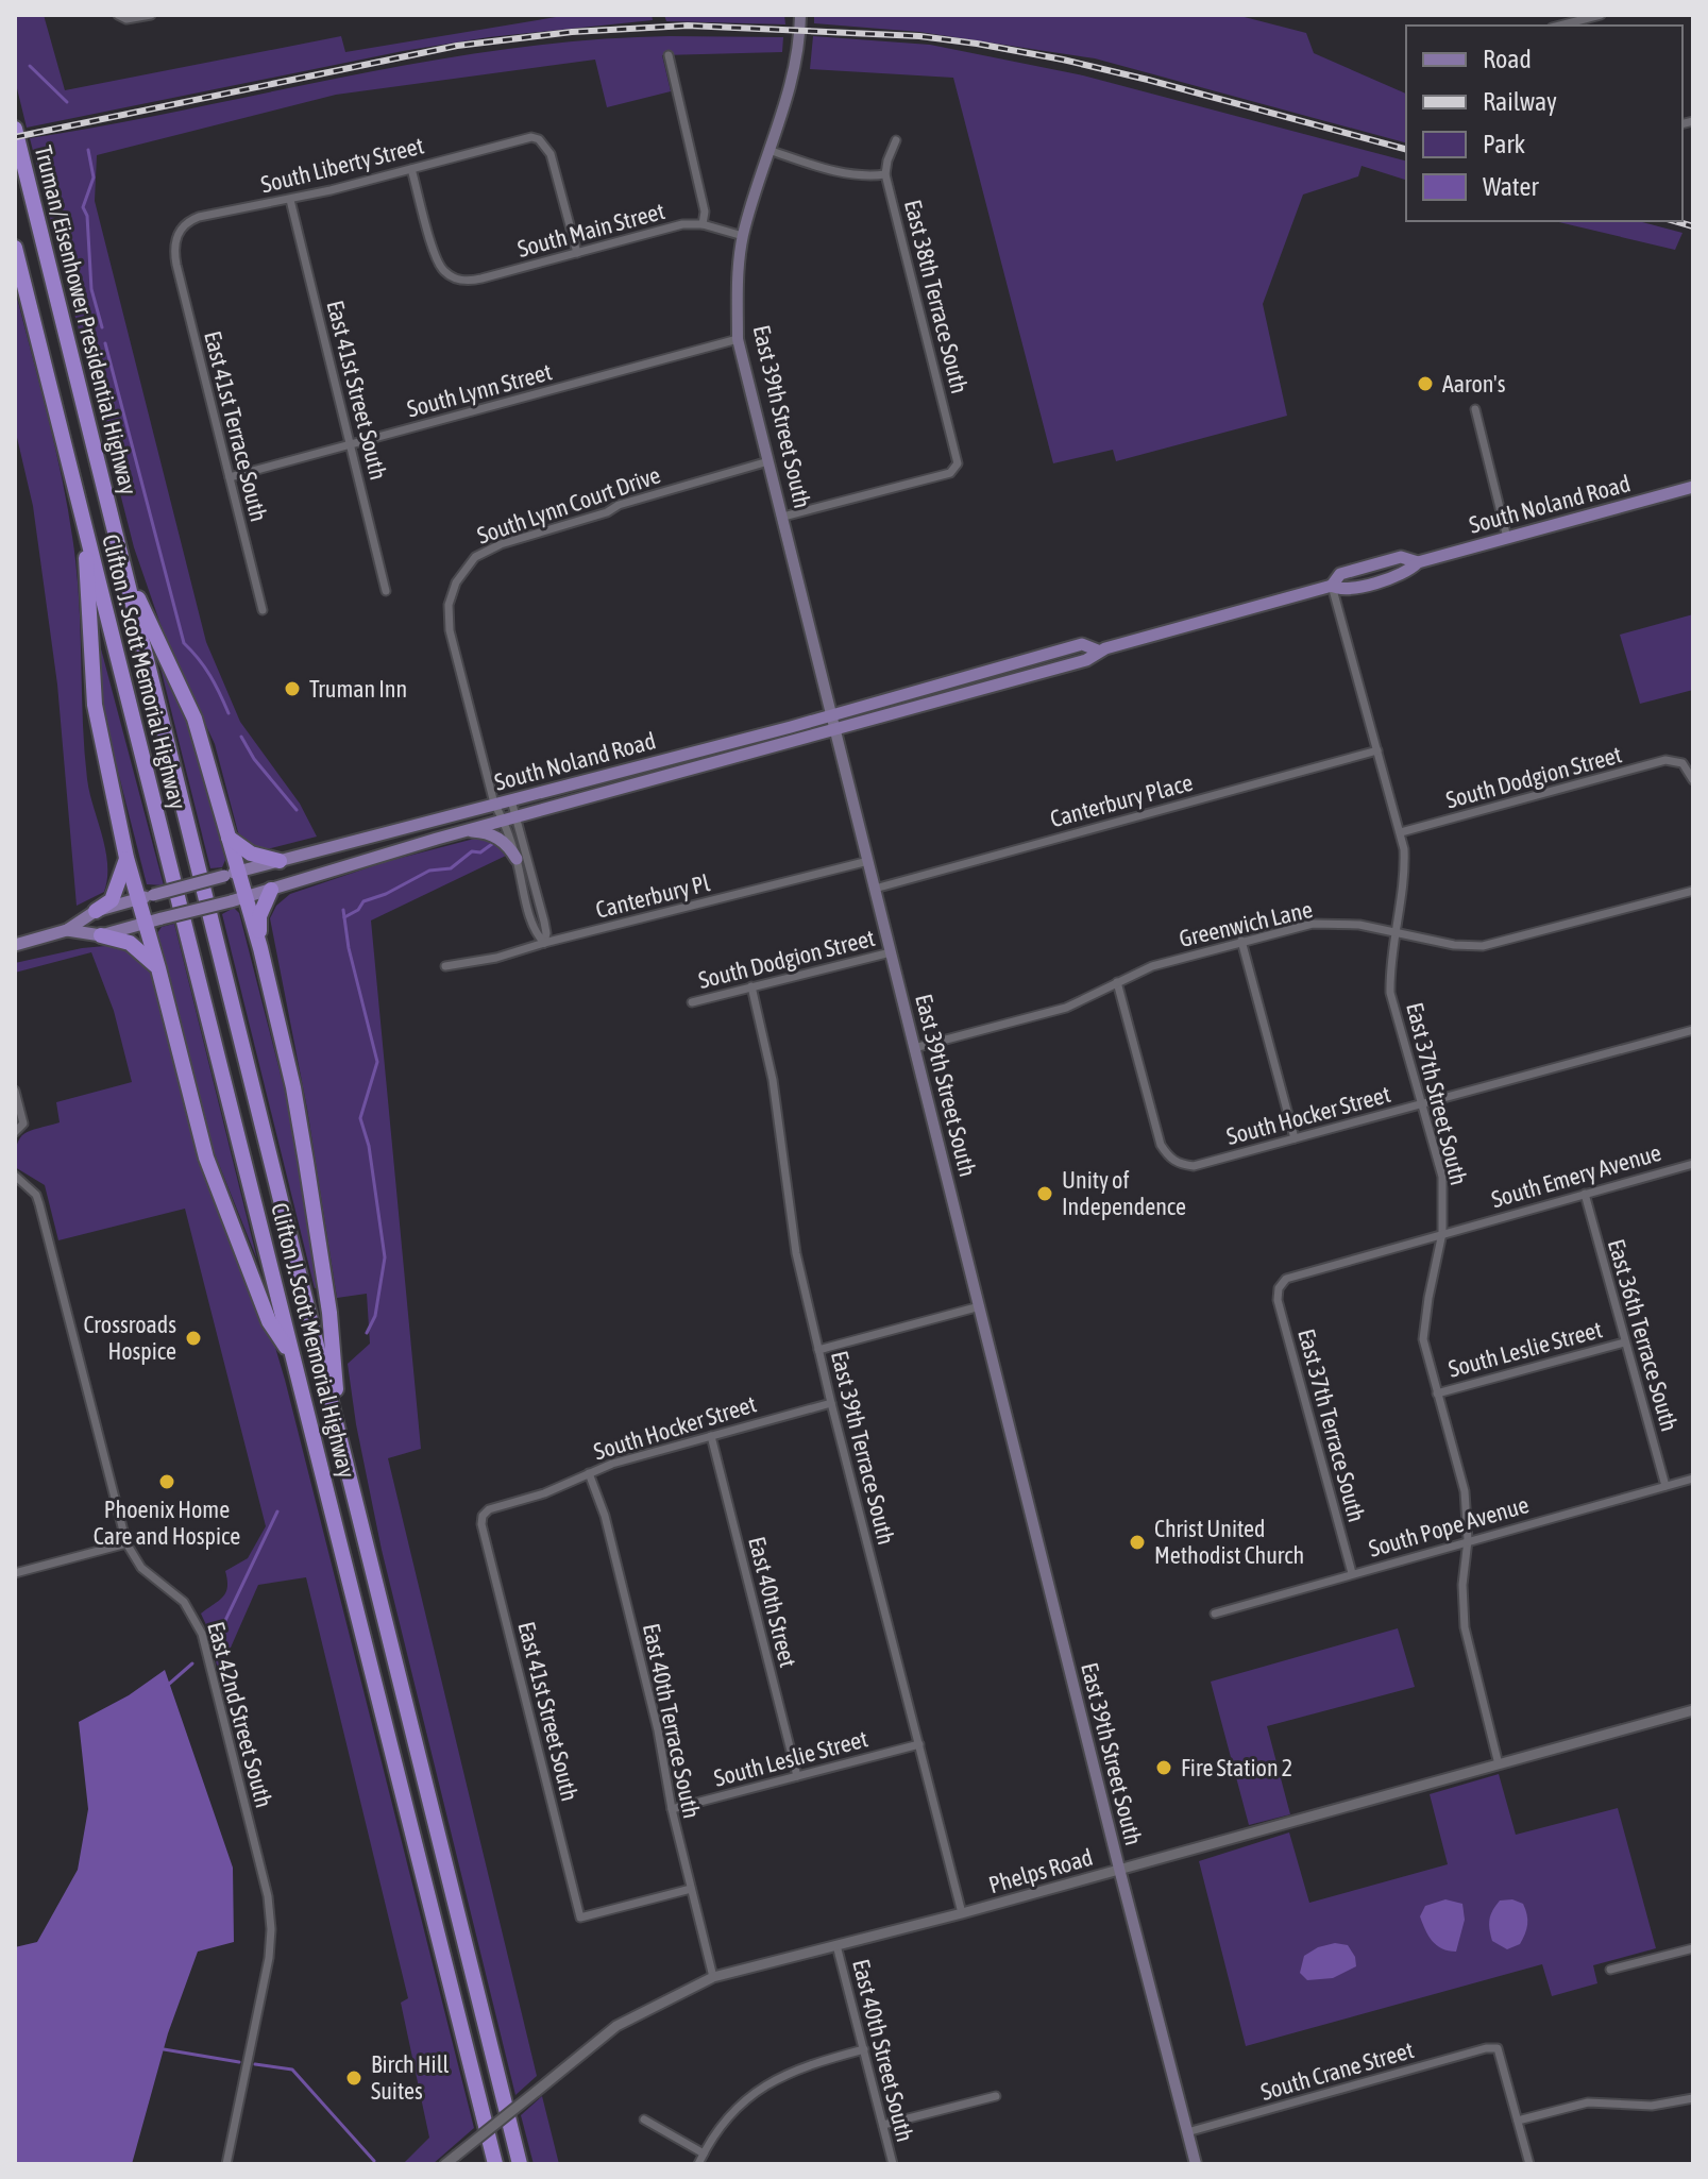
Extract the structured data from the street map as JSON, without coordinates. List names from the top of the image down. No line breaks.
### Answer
{"streets":{"highway":["Truman/Eisenhower Presidential Highway","Clifton J. Scott Memorial Highway"],"main road":["East 39th Street South","South Noland Road"],"street":["South Liberty Street","South Main Street","East 38th Terrace South","East 41st Street South","South Lynn Street","East 41st Terrace South","South Lynn Court Drive","South Dodgion Street","Canterbury Place","Canterbury Pl","Greenwich Lane","East 37th Street South","South Hocker Street","South Emery Avenue","East 36th Terrace South","South Leslie Street","East 37th Terrace South","East 39th Terrace South","South Pope Avenue","East 40th Street","East 42nd Street South","East 40th Terrace South","Phelps Road","East 40th Street South","South Crane Street"]},"crossings":[["South Liberty Street","South Main Street"],["South Liberty Street","East 41st Street South"],["South Liberty Street","East 41st Terrace South"],["South Main Street","East 39th Street South"],["East 38th Terrace South","East 39th Street South"],["Truman/Eisenhower Presidential Highway","Clifton J. Scott Memorial Highway"],["East 41st Street South","South Lynn Street"],["East 41st Street South","South Hocker Street"],["East 41st Street South","East 40th Terrace South"],["South Lynn Street","East 39th Street South"],["South Lynn Street","East 41st Terrace South"],["East 39th Street South","South Noland Road"],["East 39th Street South","South Lynn Court Drive"],["East 39th Street South","South Dodgion Street"],["East 39th Street South","Canterbury Place"],["East 39th Street South","Canterbury Pl"],["East 39th Street South","Greenwich Lane"],["East 39th Street South","Phelps Road"],["East 39th Street South","South Crane Street"],["South Noland Road","South Lynn Court Drive"],["South Noland Road","East 37th Street South"],["South Lynn Court Drive","Canterbury Pl"],["South Dodgion Street","East 37th Street South"],["South Dodgion Street","East 39th Terrace South"],["Canterbury Place","East 37th Street South"],["Greenwich Lane","East 37th Street South"],["Greenwich Lane","South Hocker Street"],["East 37th Street South","South Hocker Street"],["East 37th Street South","South Emery Avenue"],["East 37th Street South","South Leslie Street"],["East 37th Street South","South Pope Avenue"],["East 37th Street South","Phelps Road"],["South Hocker Street","East 39th Terrace South"],["South Hocker Street","East 40th Street"],["South Hocker Street","East 40th Terrace South"],["South Emery Avenue","East 36th Terrace South"],["South Emery Avenue","East 37th Terrace South"],["East 36th Terrace South","South Leslie Street"],["East 36th Terrace South","South Pope Avenue"],["South Leslie Street","East 39th Terrace South"],["South Leslie Street","East 40th Street"],["South Leslie Street","East 40th Terrace South"],["East 37th Terrace South","South Pope Avenue"],["East 39th Terrace South","Phelps Road"],["East 40th Terrace South","Phelps Road"],["Phelps Road","East 40th Street South"]],"places":["Aaron's","Truman Inn","Unity of Independence","Crossroads Hospice","Phoenix Home Care and Hospice","Christ United Methodist Church","Fire Station 2","Birch Hill Suites"],"legend":["Road","Railway","Park","Water"]}
